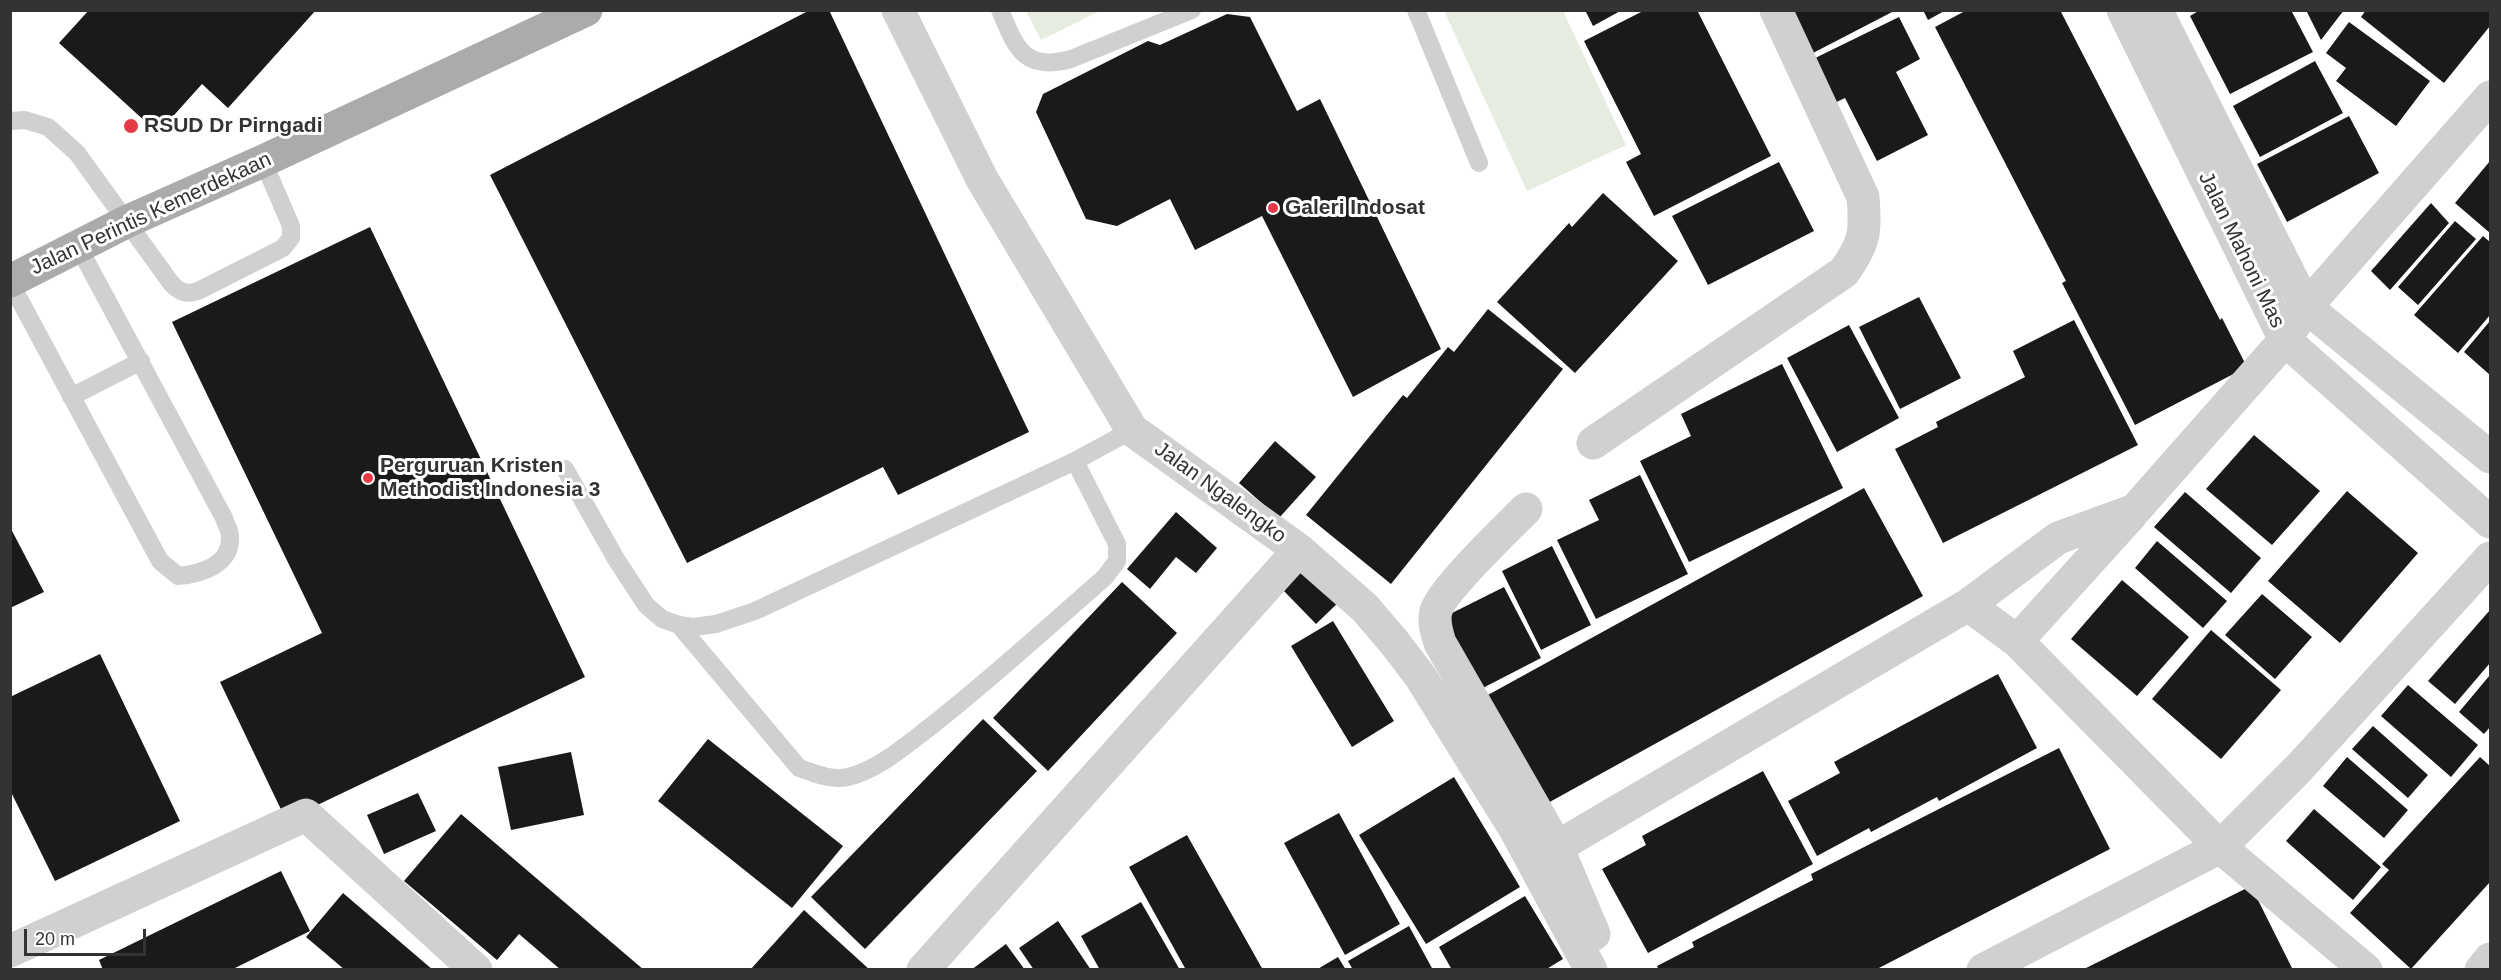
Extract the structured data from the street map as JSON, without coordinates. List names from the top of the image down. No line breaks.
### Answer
{"streets":{"main road":["Jalan Perintis Kemerdekaan"],"street":["Jalan Mahoni Mas","Jalan Ngalengko"]},"places":["RSUD Dr Pirngadi","Galeri Indosat","Perguruan Kristen Methodist Indonesia 3"],"scale_bar":"20 m"}
